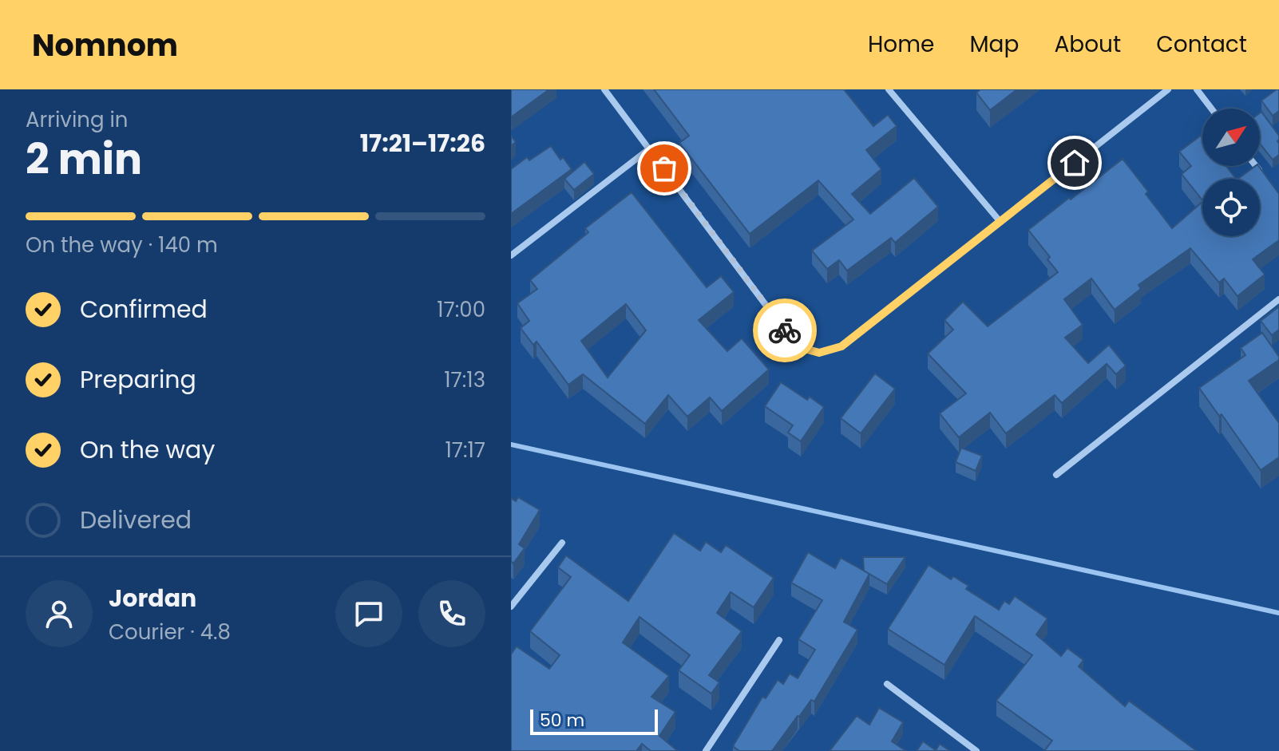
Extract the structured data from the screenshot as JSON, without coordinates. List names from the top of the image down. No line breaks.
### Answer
{"scale_bar":"50 m","north":"top right","page":{"header":"Nomnom","nav":["Home","Map","About","Contact"],"heading":["2 min","Arriving in","17:21–17:26"],"panel":["Jordan","Courier · 4.8"],"bar":"On the way · 140 m","list":[["Confirmed","17:00"],["Preparing","17:13"],["On the way","17:17"],"Delivered"],"scale":"50 m"}}
